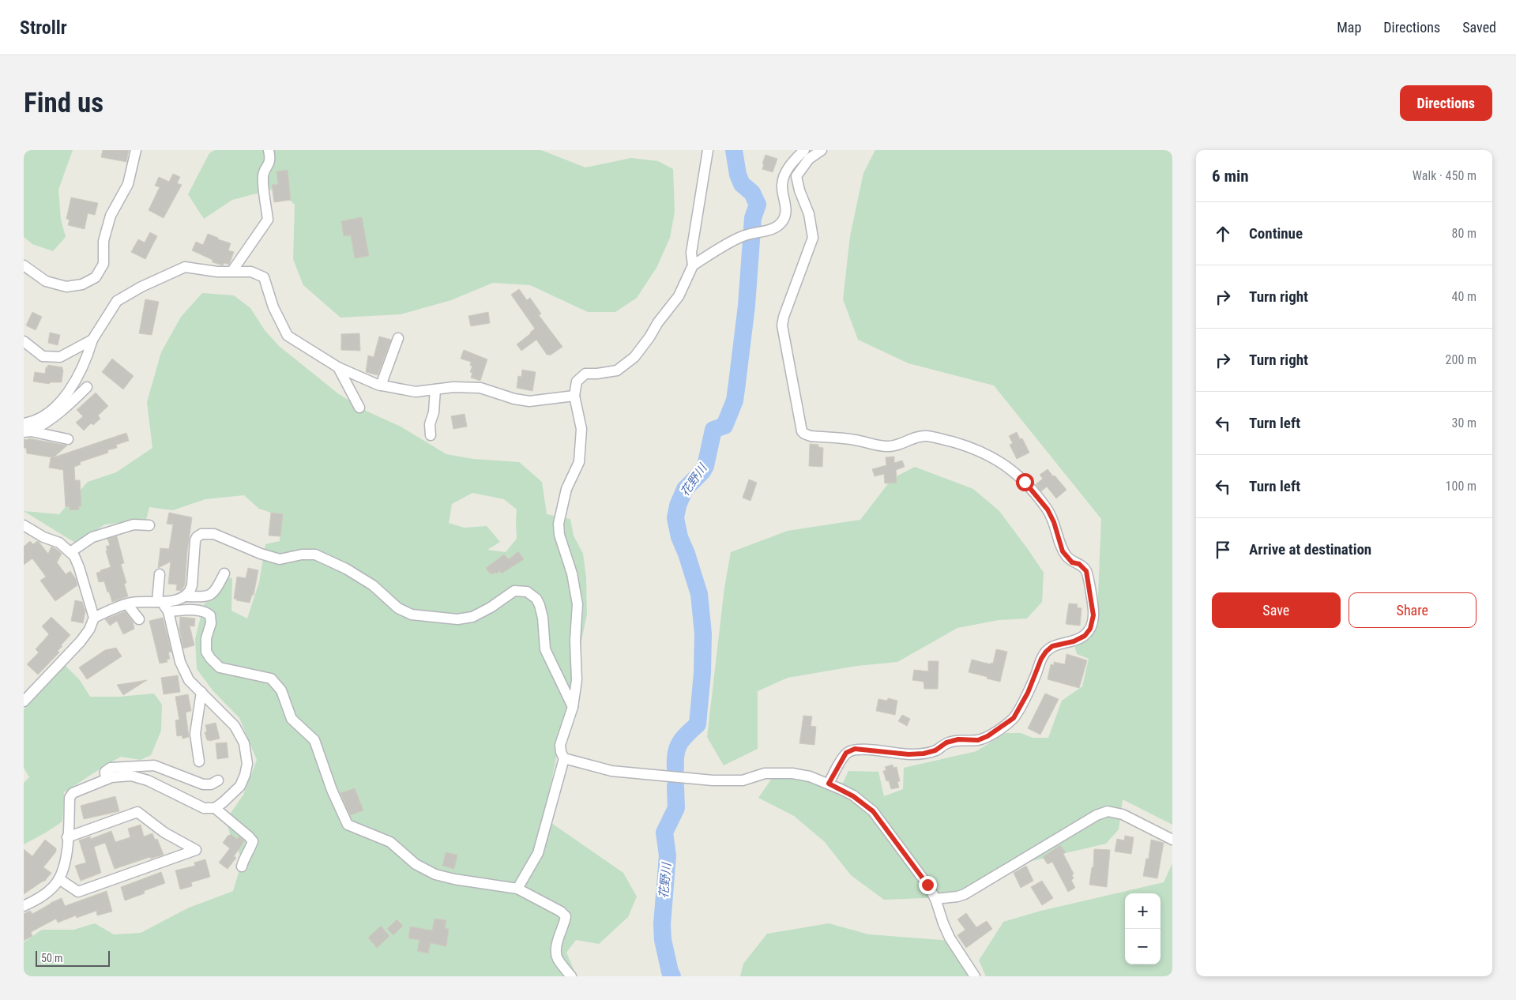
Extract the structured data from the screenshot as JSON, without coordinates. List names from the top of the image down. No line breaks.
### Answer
{"water":["花野川"],"scale_bar":"50 m","page":{"header":"Strollr","nav":["Map","Directions","Saved"],"buttons":["Directions",["Save","Share"]],"title":"Find us","heading":["6 min","Walk · 450 m"],"list":[["Continue","80 m"],["Turn right","40 m"],["Turn right","200 m"],["Turn left","30 m"],["Turn left","100 m"],"Arrive at destination"],"map_buttons":["+","−"],"scale":"50 m"}}
